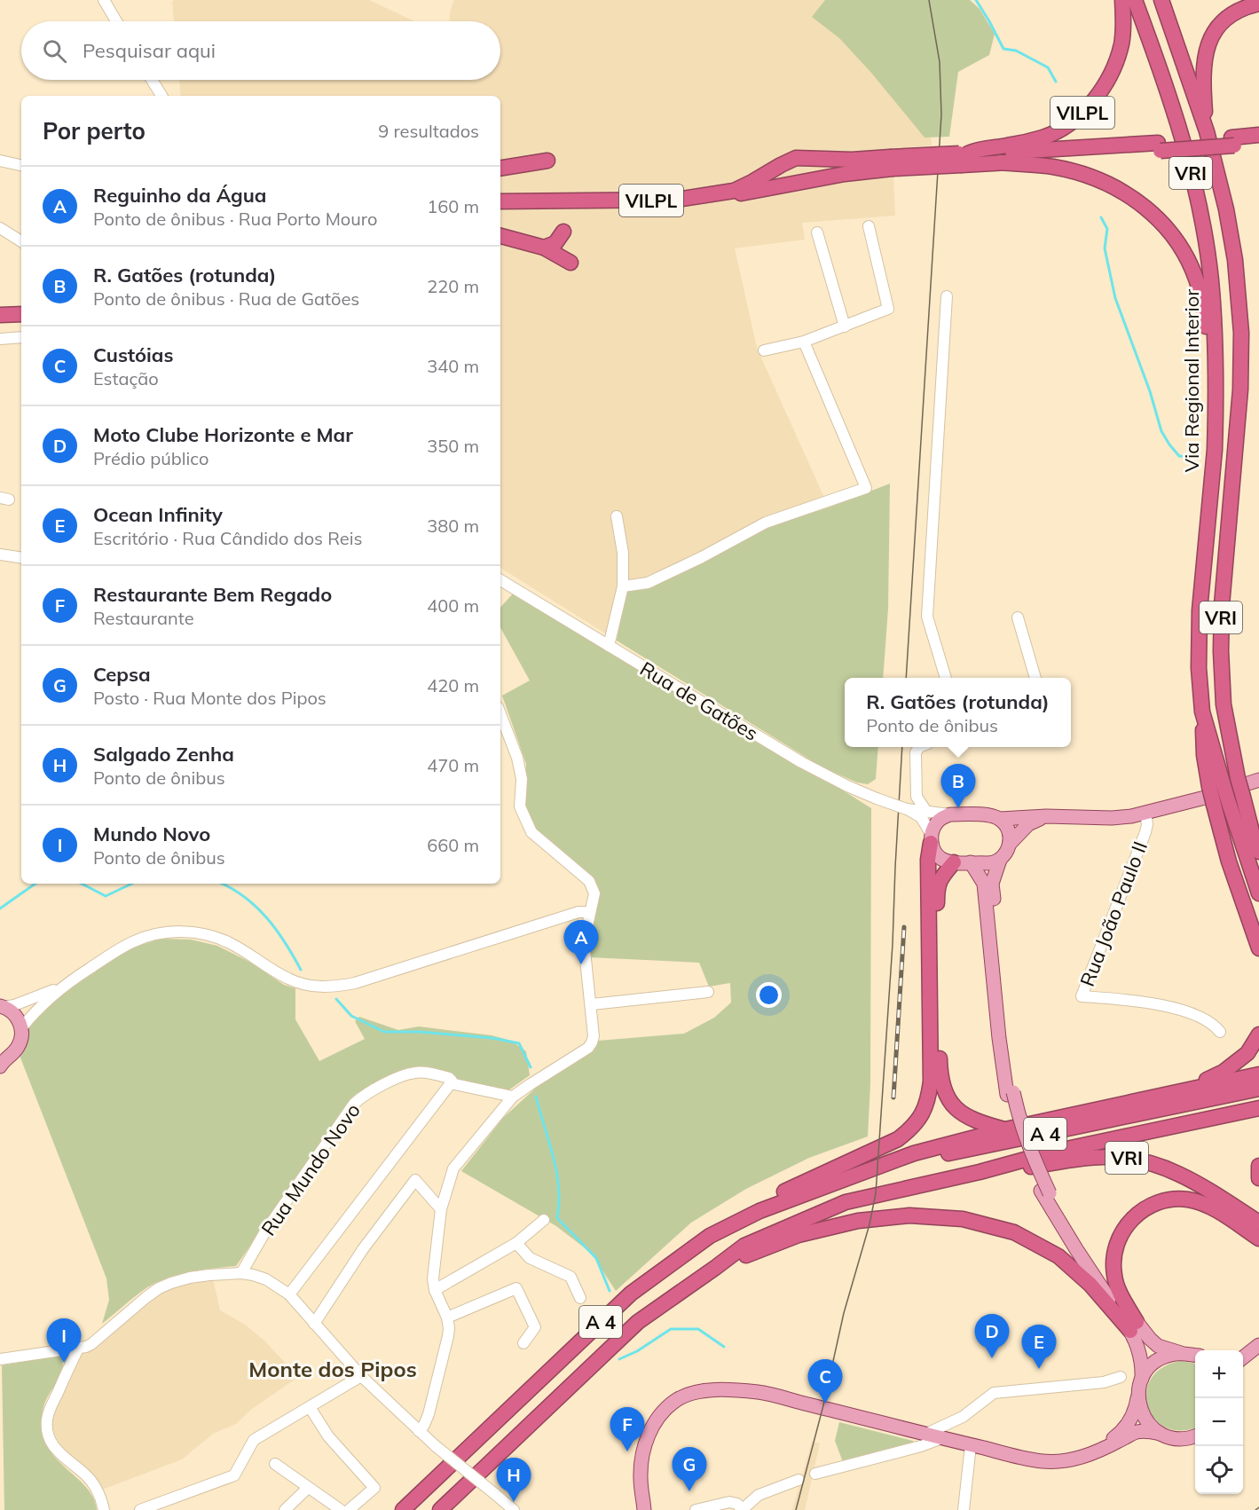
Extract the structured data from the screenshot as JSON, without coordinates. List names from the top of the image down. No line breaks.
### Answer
{"streets":{"highway":["VILPL","VRI","Via Regional Interior","A 4"],"street":["Rua de Gatões","Rua João Paulo II","Rua Mundo Novo"]},"crossings":[["VILPL","Via Regional Interior"],["VRI","A 4"]],"districts":["Monte dos Pipos"],"page":{"search":"Pesquisar aqui","heading":["Por perto","9 resultados"],"list":[{"mark":"A","name":"Reguinho da Água","note":"Ponto de ônibus · Rua Porto Mouro","value":"160 m"},{"mark":"B","name":"R. Gatões (rotunda)","note":"Ponto de ônibus · Rua de Gatões","value":"220 m"},{"mark":"C","name":"Custóias","note":"Estação","value":"340 m"},{"mark":"D","name":"Moto Clube Horizonte e Mar","note":"Prédio público","value":"350 m"},{"mark":"E","name":"Ocean Infinity","note":"Escritório · Rua Cândido dos Reis","value":"380 m"},{"mark":"F","name":"Restaurante Bem Regado","note":"Restaurante","value":"400 m"},{"mark":"G","name":"Cepsa","note":"Posto · Rua Monte dos Pipos","value":"420 m"},{"mark":"H","name":"Salgado Zenha","note":"Ponto de ônibus","value":"470 m"},{"mark":"I","name":"Mundo Novo","note":"Ponto de ônibus","value":"660 m"}],"popup":["R. Gatões (rotunda)","Ponto de ônibus"],"pins":["B","A","D","I","E","C","F","G","H"],"map_buttons":["+","−"]}}
